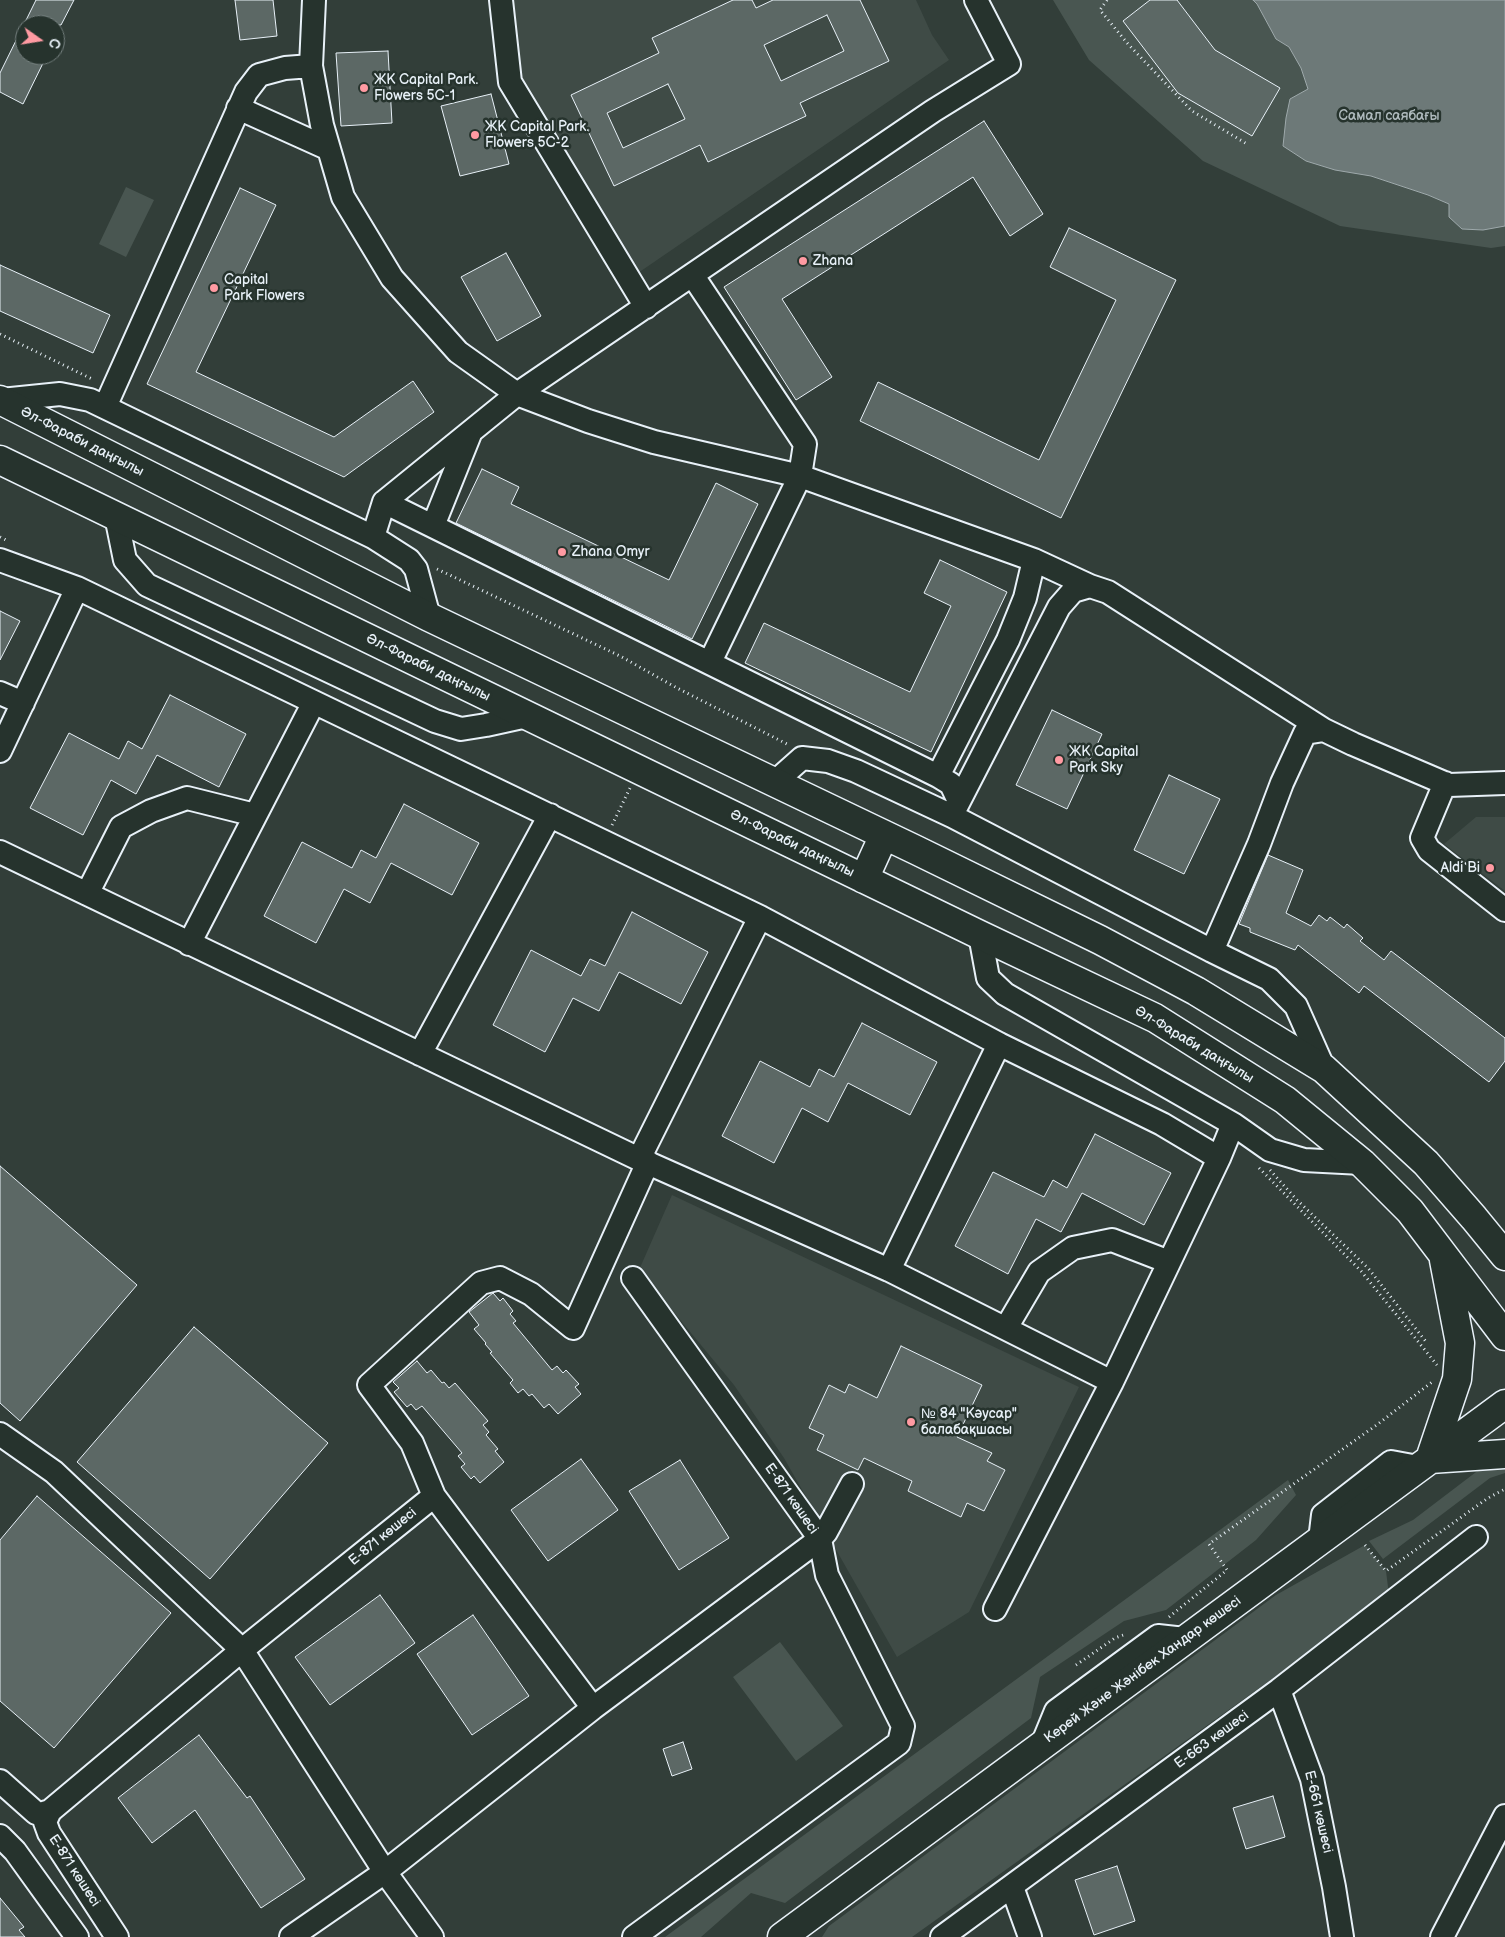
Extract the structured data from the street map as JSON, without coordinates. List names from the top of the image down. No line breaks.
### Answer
{"streets":{"main road":["Әл-Фараби даңғылы","Керей Және Жәнібек Хандар көшесі"],"street":["Е-871 көшесі","Е-663 көшесі","Е-661 көшесі"]},"crossings":[["Е-663 көшесі","Е-661 көшесі"]],"parks":["Самал саябағы"],"places":["ЖК Capital Park. Flowers 5C-1","ЖК Capital Park. Flowers 5C-2","Zhana","Capital Park Flowers","Zhana Omyr","ЖК Capital Park Sky","Aldi Bi","№ 84 \"Кәусар\" балабақшасы"],"north":"right"}
